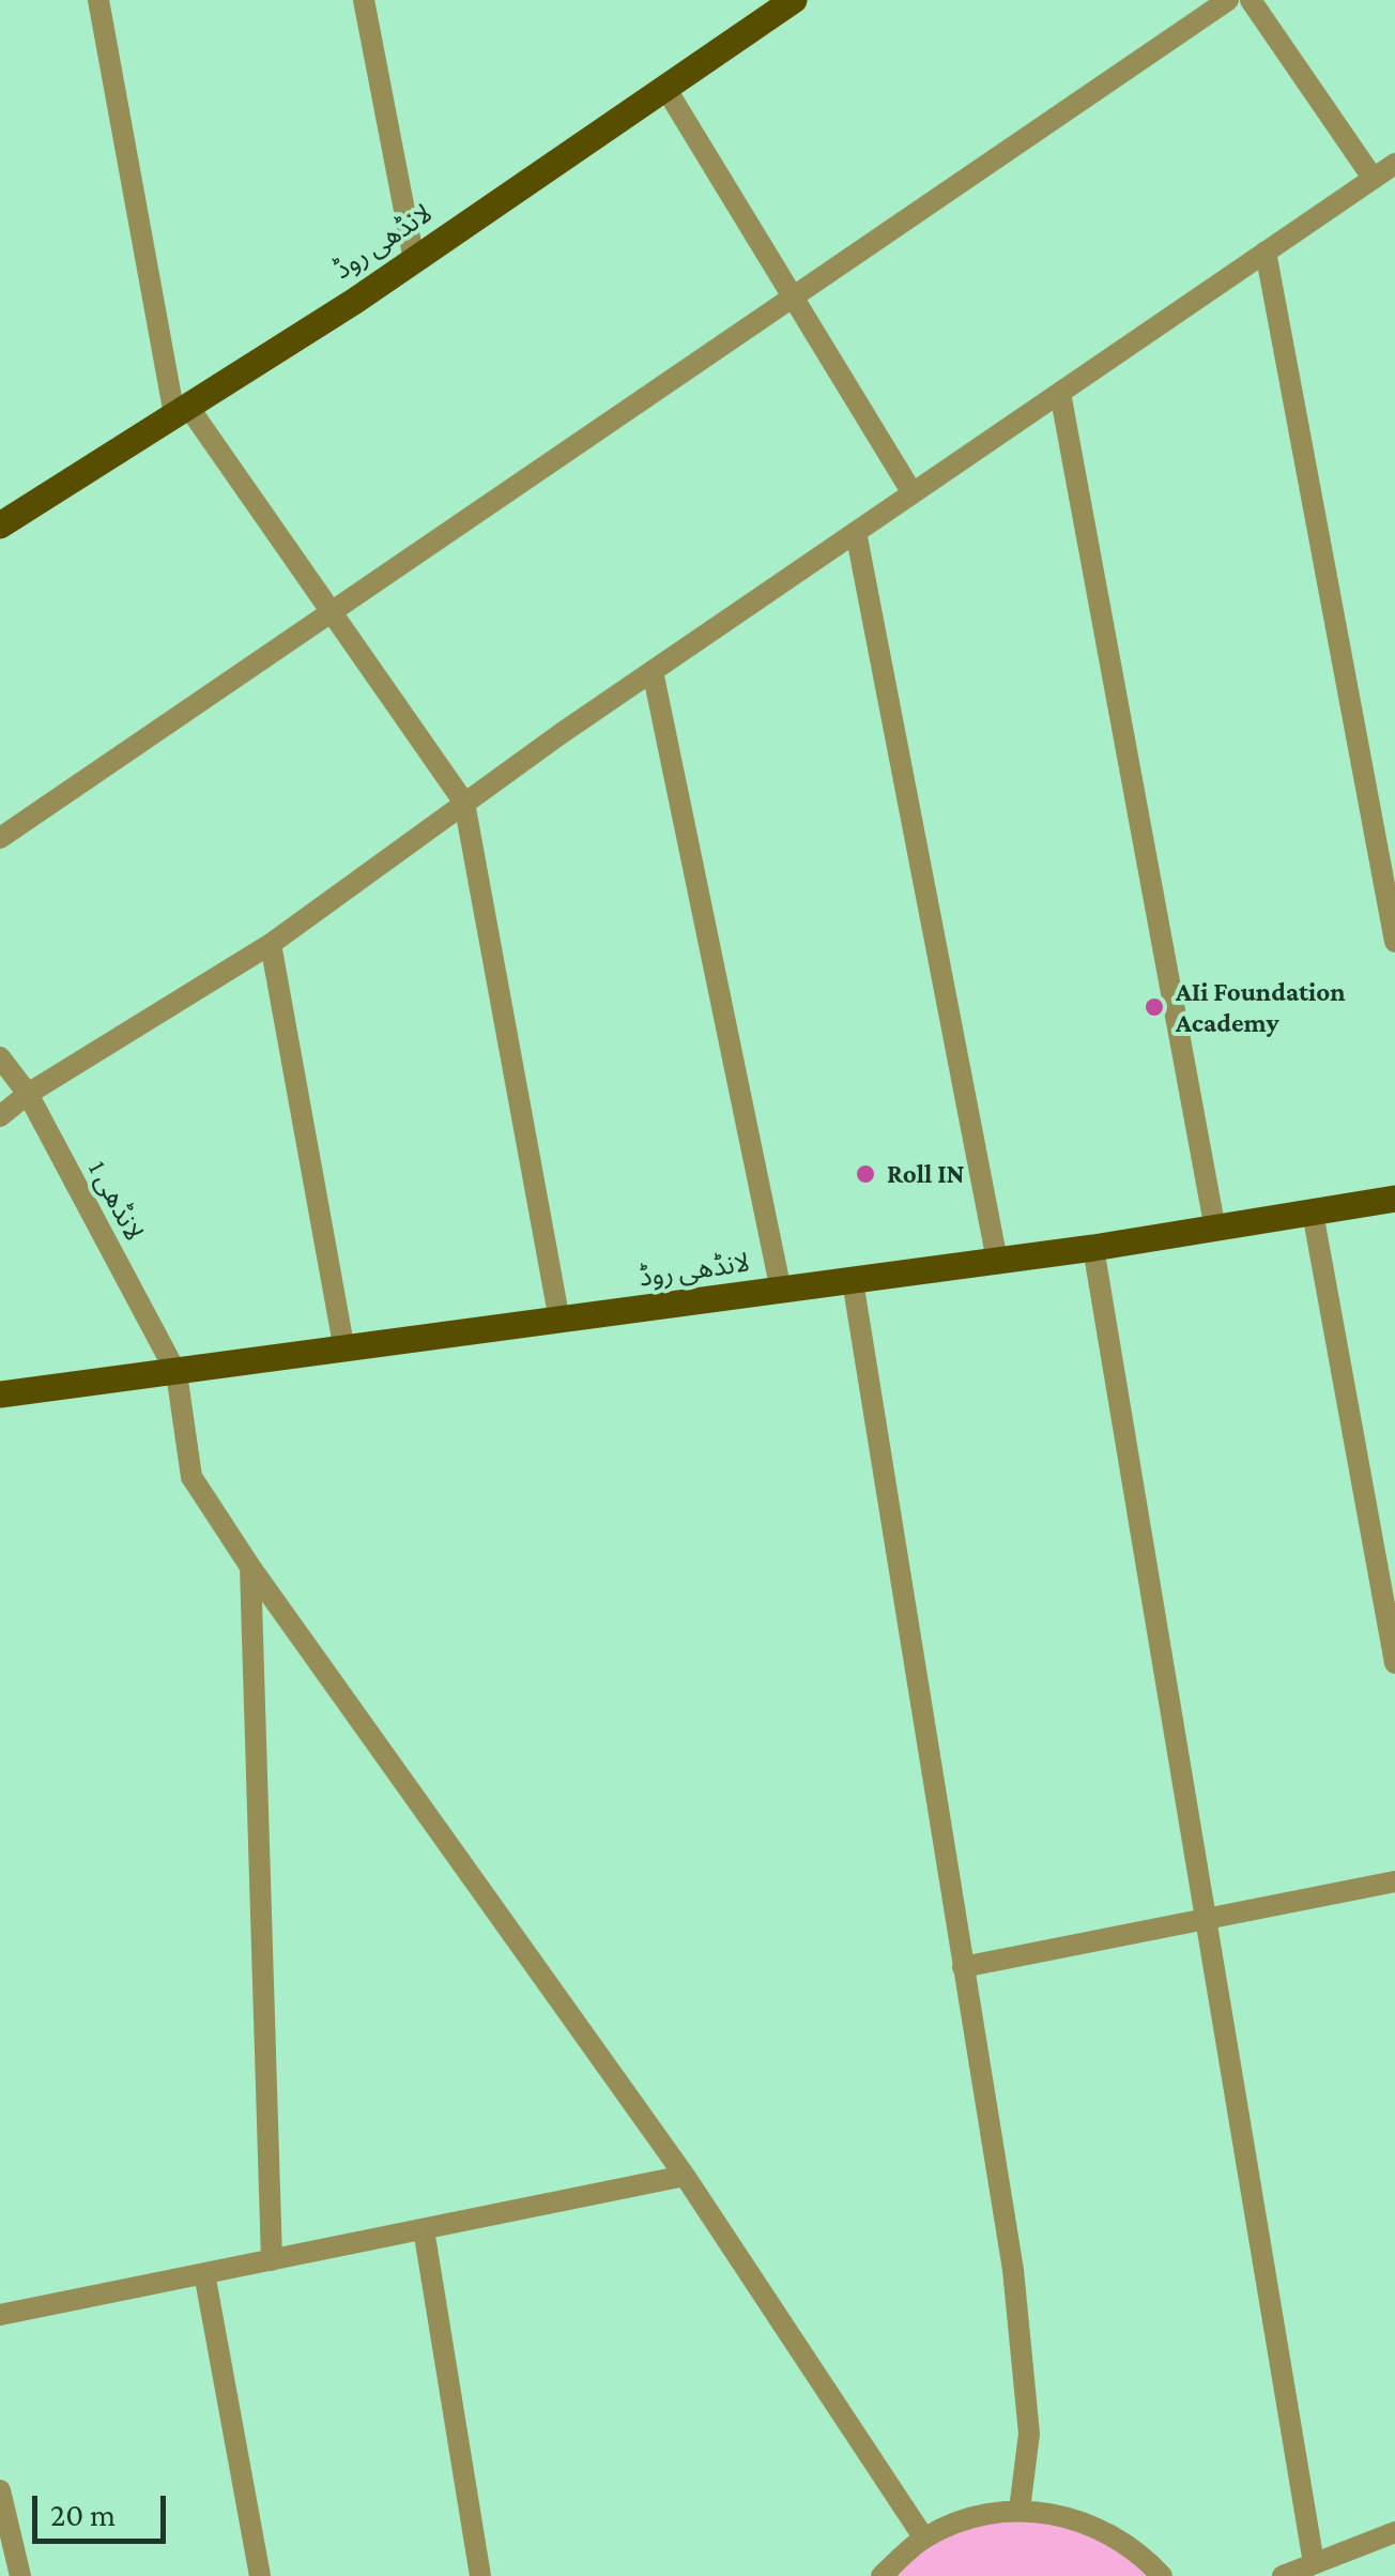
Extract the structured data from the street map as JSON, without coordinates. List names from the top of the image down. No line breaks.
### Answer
{"streets":{"main road":["لانڈھی روڈ"],"street":["لانڈھی 1"]},"crossings":[["لانڈھی روڈ","لانڈھی 1"]],"places":["AIi Foundation Academy","Roll IN"],"scale_bar":"20 m"}
